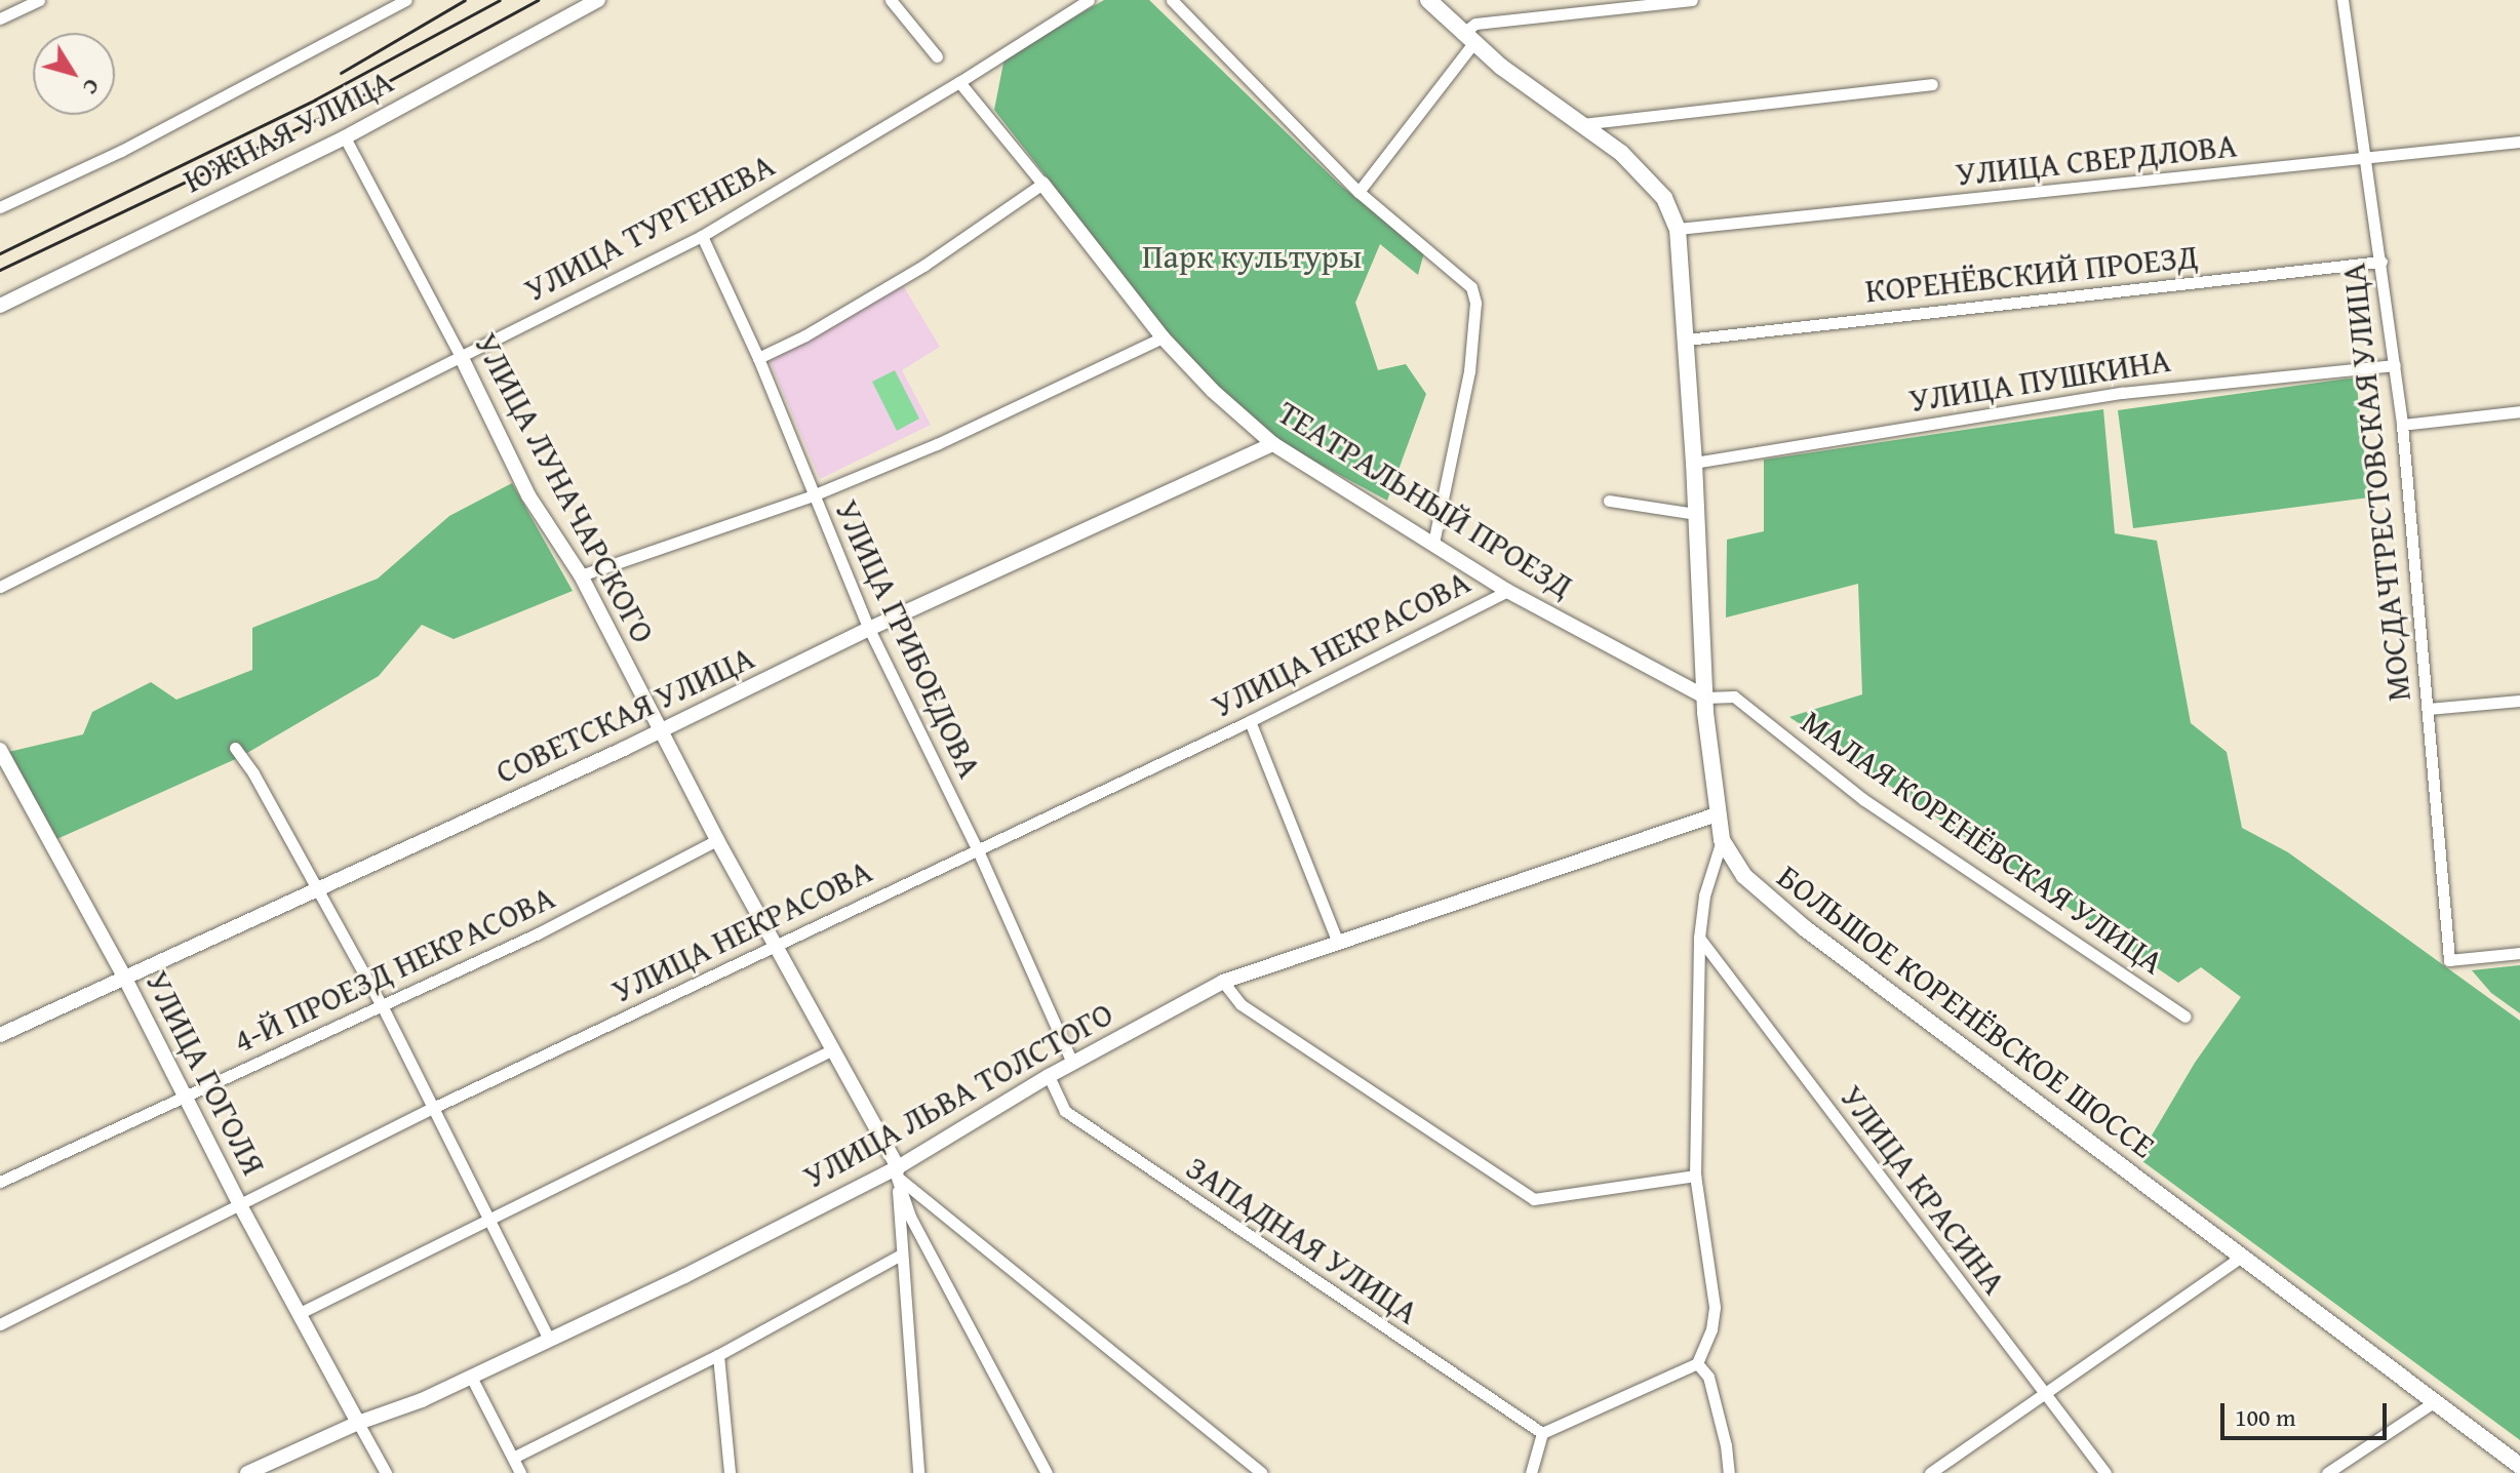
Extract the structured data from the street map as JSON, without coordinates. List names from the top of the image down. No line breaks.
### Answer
{"streets":{"main road":["БОЛЬШОЕ КОРЕНЁВСКОЕ ШОССЕ"],"street":["ЮЖНАЯ УЛИЦА","УЛИЦА СВЕРДЛОВА","УЛИЦА ТУРГЕНЕВА","КОРЕНЁВСКИЙ ПРОЕЗД","УЛИЦА ПУШКИНА","МОСДАЧТРЕСТОВСКАЯ УЛИЦА","УЛИЦА ЛУНАЧАРСКОГО","ТЕАТРАЛЬНЫЙ ПРОЕЗД","УЛИЦА ГРИБОЕДОВА","УЛИЦА НЕКРАСОВА","СОВЕТСКАЯ УЛИЦА","МАЛАЯ КОРЕНЁВСКАЯ УЛИЦА","4-Й ПРОЕЗД НЕКРАСОВА","УЛИЦА ГОГОЛЯ","УЛИЦА ЛЬВА ТОЛСТОГО","УЛИЦА КРАСИНА","ЗАПАДНАЯ УЛИЦА"]},"crossings":[["ЮЖНАЯ УЛИЦА","УЛИЦА ЛУНАЧАРСКОГО"],["УЛИЦА СВЕРДЛОВА","МОСДАЧТРЕСТОВСКАЯ УЛИЦА"],["УЛИЦА СВЕРДЛОВА","БОЛЬШОЕ КОРЕНЁВСКОЕ ШОССЕ"],["УЛИЦА ТУРГЕНЕВА","УЛИЦА ЛУНАЧАРСКОГО"],["УЛИЦА ТУРГЕНЕВА","ТЕАТРАЛЬНЫЙ ПРОЕЗД"],["УЛИЦА ТУРГЕНЕВА","УЛИЦА ГРИБОЕДОВА"],["КОРЕНЁВСКИЙ ПРОЕЗД","МОСДАЧТРЕСТОВСКАЯ УЛИЦА"],["КОРЕНЁВСКИЙ ПРОЕЗД","БОЛЬШОЕ КОРЕНЁВСКОЕ ШОССЕ"],["УЛИЦА ПУШКИНА","МОСДАЧТРЕСТОВСКАЯ УЛИЦА"],["УЛИЦА ПУШКИНА","БОЛЬШОЕ КОРЕНЁВСКОЕ ШОССЕ"],["УЛИЦА ЛУНАЧАРСКОГО","УЛИЦА НЕКРАСОВА"],["УЛИЦА ЛУНАЧАРСКОГО","СОВЕТСКАЯ УЛИЦА"],["УЛИЦА ЛУНАЧАРСКОГО","4-Й ПРОЕЗД НЕКРАСОВА"],["УЛИЦА ЛУНАЧАРСКОГО","УЛИЦА ЛЬВА ТОЛСТОГО"],["ТЕАТРАЛЬНЫЙ ПРОЕЗД","УЛИЦА НЕКРАСОВА"],["ТЕАТРАЛЬНЫЙ ПРОЕЗД","СОВЕТСКАЯ УЛИЦА"],["ТЕАТРАЛЬНЫЙ ПРОЕЗД","МАЛАЯ КОРЕНЁВСКАЯ УЛИЦА"],["ТЕАТРАЛЬНЫЙ ПРОЕЗД","БОЛЬШОЕ КОРЕНЁВСКОЕ ШОССЕ"],["УЛИЦА ГРИБОЕДОВА","УЛИЦА НЕКРАСОВА"],["УЛИЦА ГРИБОЕДОВА","СОВЕТСКАЯ УЛИЦА"],["УЛИЦА ГРИБОЕДОВА","УЛИЦА ЛЬВА ТОЛСТОГО"],["УЛИЦА НЕКРАСОВА","УЛИЦА ГОГОЛЯ"],["СОВЕТСКАЯ УЛИЦА","УЛИЦА ГОГОЛЯ"],["МАЛАЯ КОРЕНЁВСКАЯ УЛИЦА","БОЛЬШОЕ КОРЕНЁВСКОЕ ШОССЕ"],["4-Й ПРОЕЗД НЕКРАСОВА","УЛИЦА ГОГОЛЯ"],["БОЛЬШОЕ КОРЕНЁВСКОЕ ШОССЕ","УЛИЦА ЛЬВА ТОЛСТОГО"],["УЛИЦА ГОГОЛЯ","УЛИЦА ЛЬВА ТОЛСТОГО"],["УЛИЦА ЛЬВА ТОЛСТОГО","ЗАПАДНАЯ УЛИЦА"]],"parks":["Парк культуры"],"scale_bar":"100 m","north":"bottom right"}
